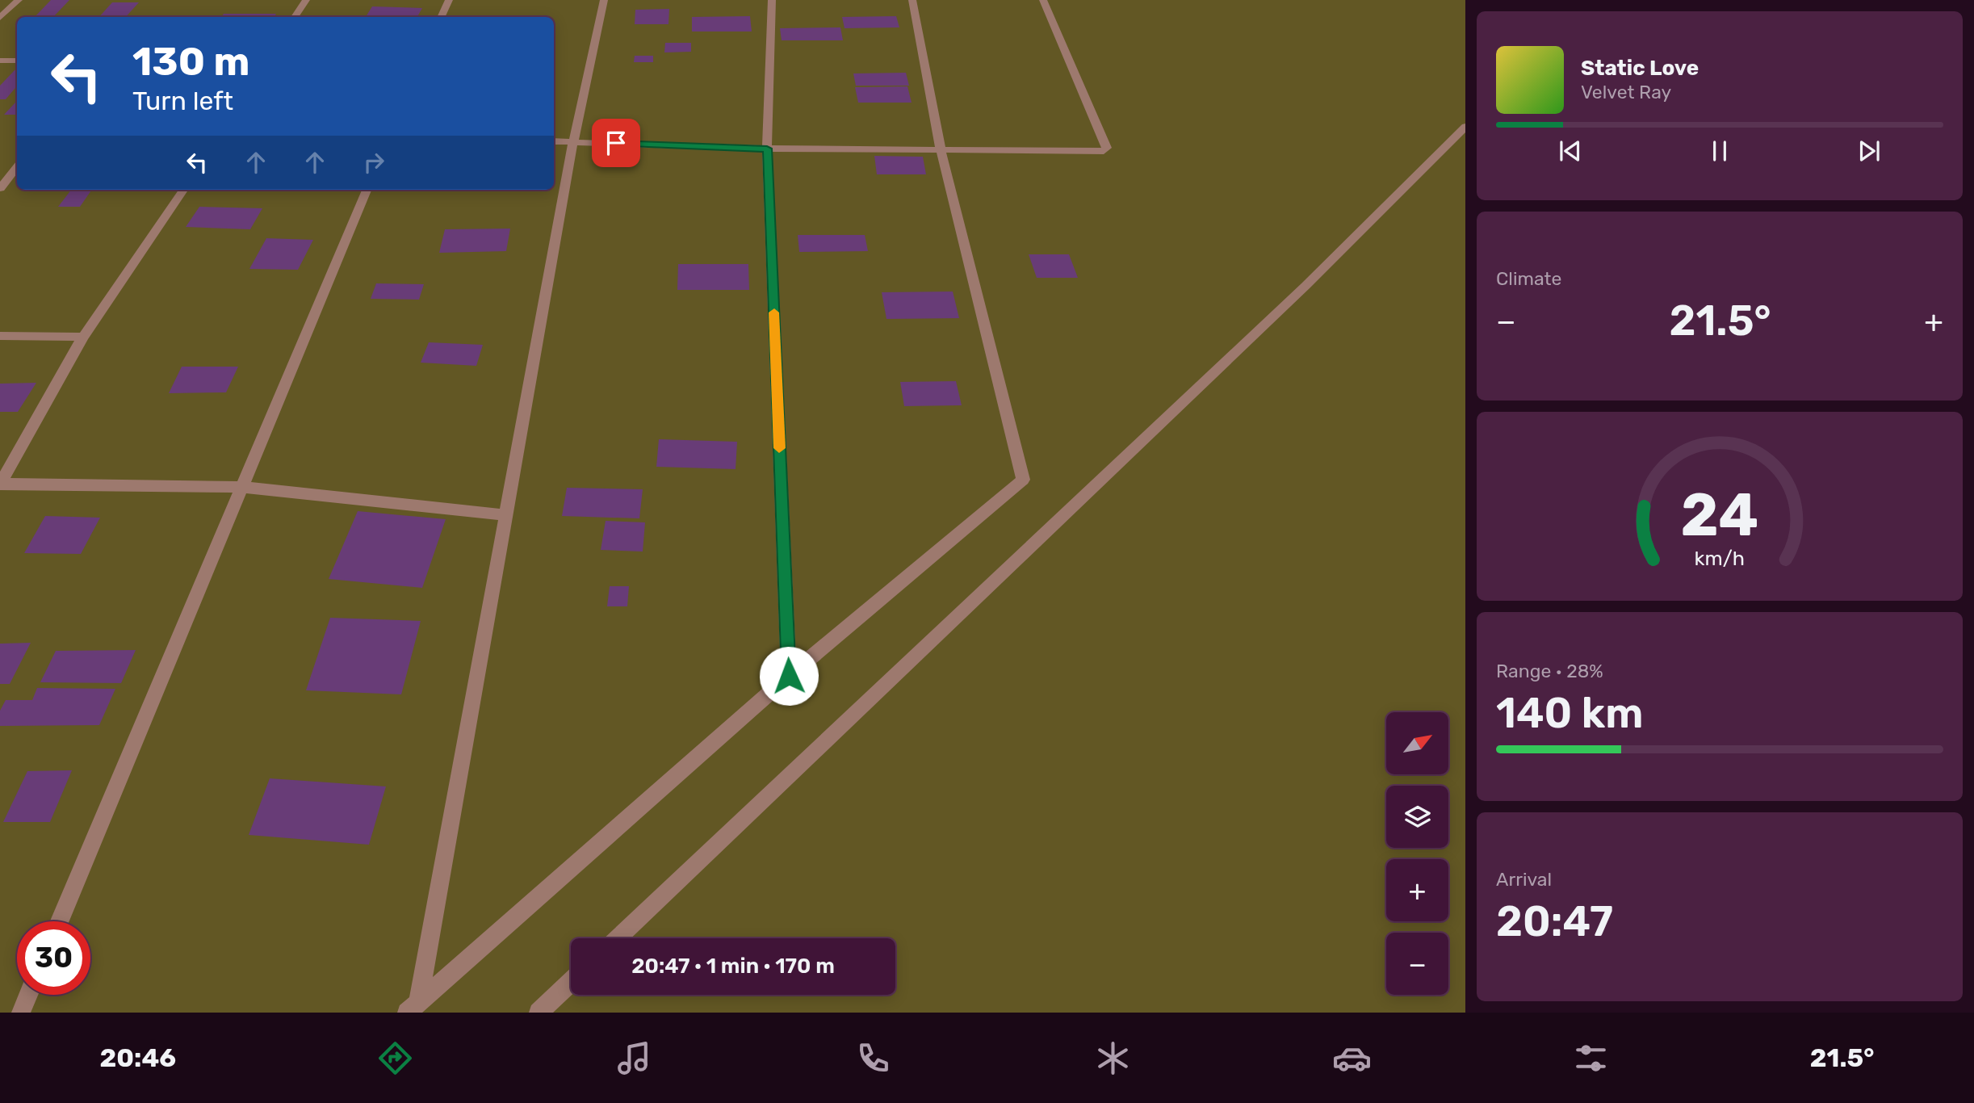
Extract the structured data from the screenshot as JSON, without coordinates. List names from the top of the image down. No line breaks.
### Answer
{"north":"top right","page":{"turn":["130 m","Turn left"],"song":["Static Love","Velvet Ray"],"tile":["Climate",["Range · 28%","140 km"],["Arrival","20:47"]],"heat":["−","21.5°","+"],"map_buttons":["+","−"],"limit":"30","trip":"20:47 · 1 min · 170 m","tabs":["20:46","21.5°"],"gauge":["24","km/h"]}}
